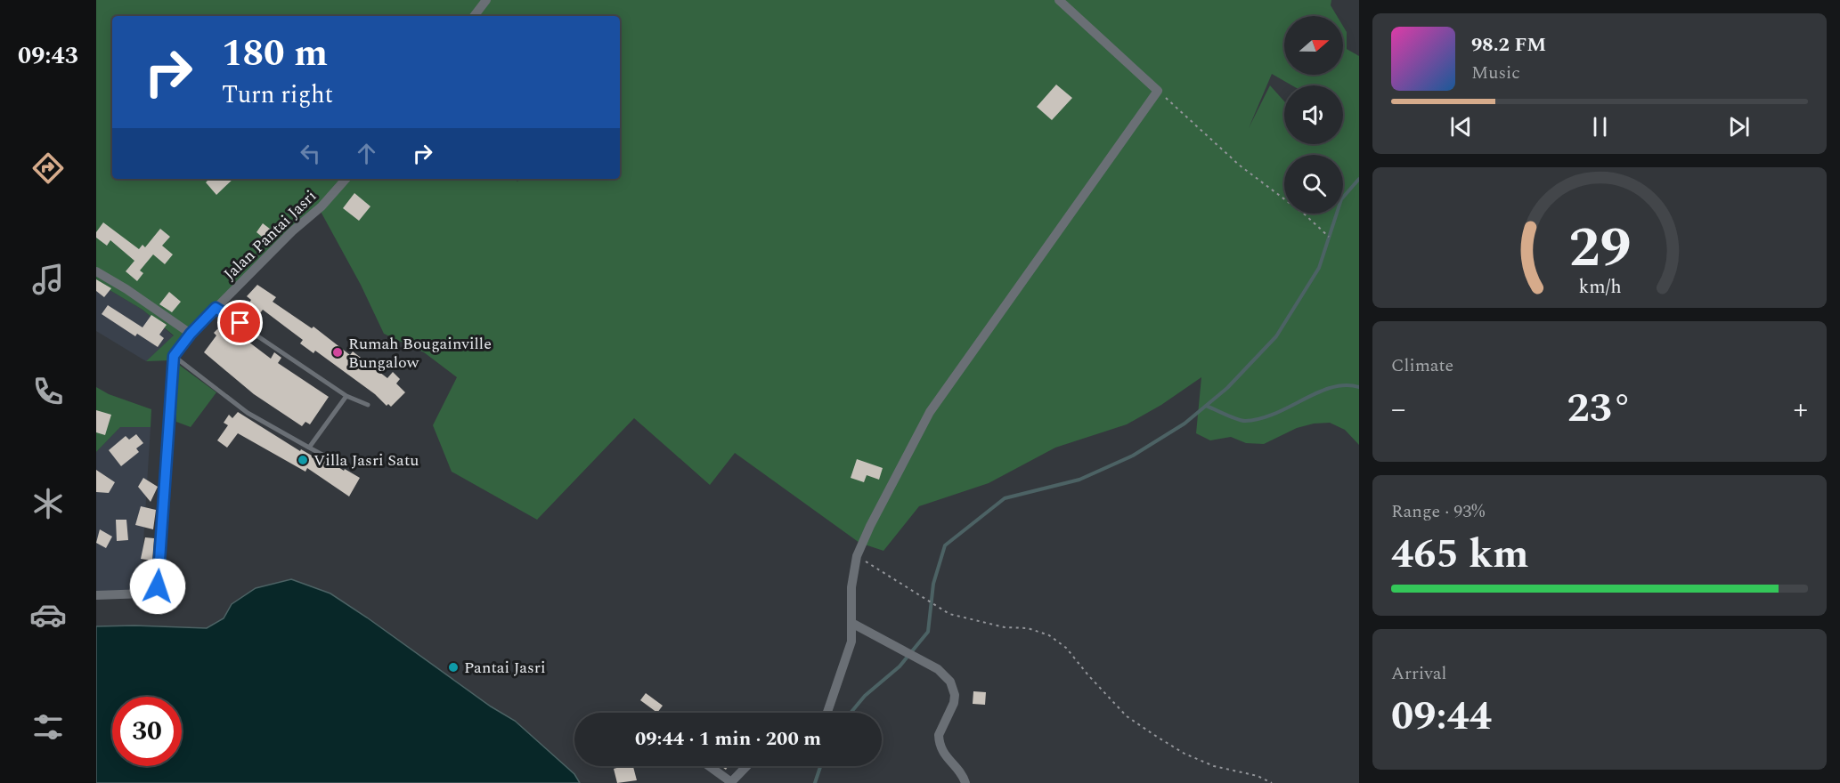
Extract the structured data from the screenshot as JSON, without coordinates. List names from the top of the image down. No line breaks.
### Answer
{"streets":{"street":["Jalan Pantai Jasri"]},"places":["Rumah Bougainville Bungalow","Villa Jasri Satu","Pantai Jasri"],"north":"right","page":{"tabs":"09:43","turn":["180 m","Turn right"],"song":["98.2 FM","Music"],"tile":["Climate",["Range · 93%","465 km"],["Arrival","09:44"]],"heat":["−","23°","+"],"limit":"30","trip":"09:44 · 1 min · 200 m","gauge":["29","km/h"]}}
